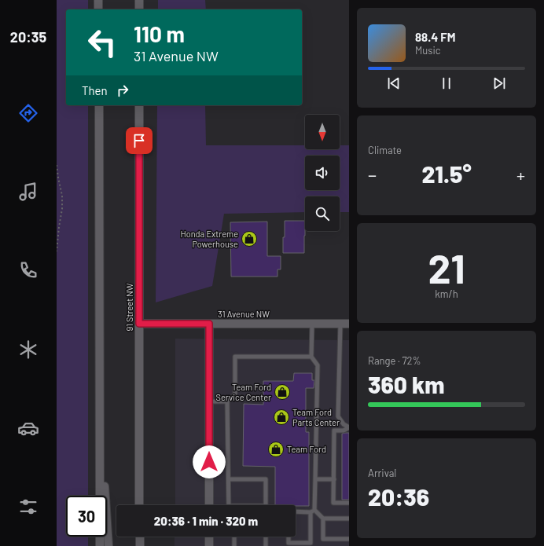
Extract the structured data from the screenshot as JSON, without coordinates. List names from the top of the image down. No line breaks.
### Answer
{"streets":{"main road":["91 Street NW","31 Avenue NW"]},"crossings":[["91 Street NW","31 Avenue NW"]],"places":{"shop":["Honda Extreme Powerhouse","Team Ford Service Center","Team Ford Parts Center","Team Ford"]},"north":"bottom","page":{"tabs":"20:35","turn":["110 m","31 Avenue NW"],"song":["88.4 FM","Music"],"then":"Then","tile":["Climate",["21","km/h"],["Range · 72%","360 km"],["Arrival","20:36"]],"heat":["−","21.5°","+"],"limit":"30","trip":"20:36 · 1 min · 320 m"}}
